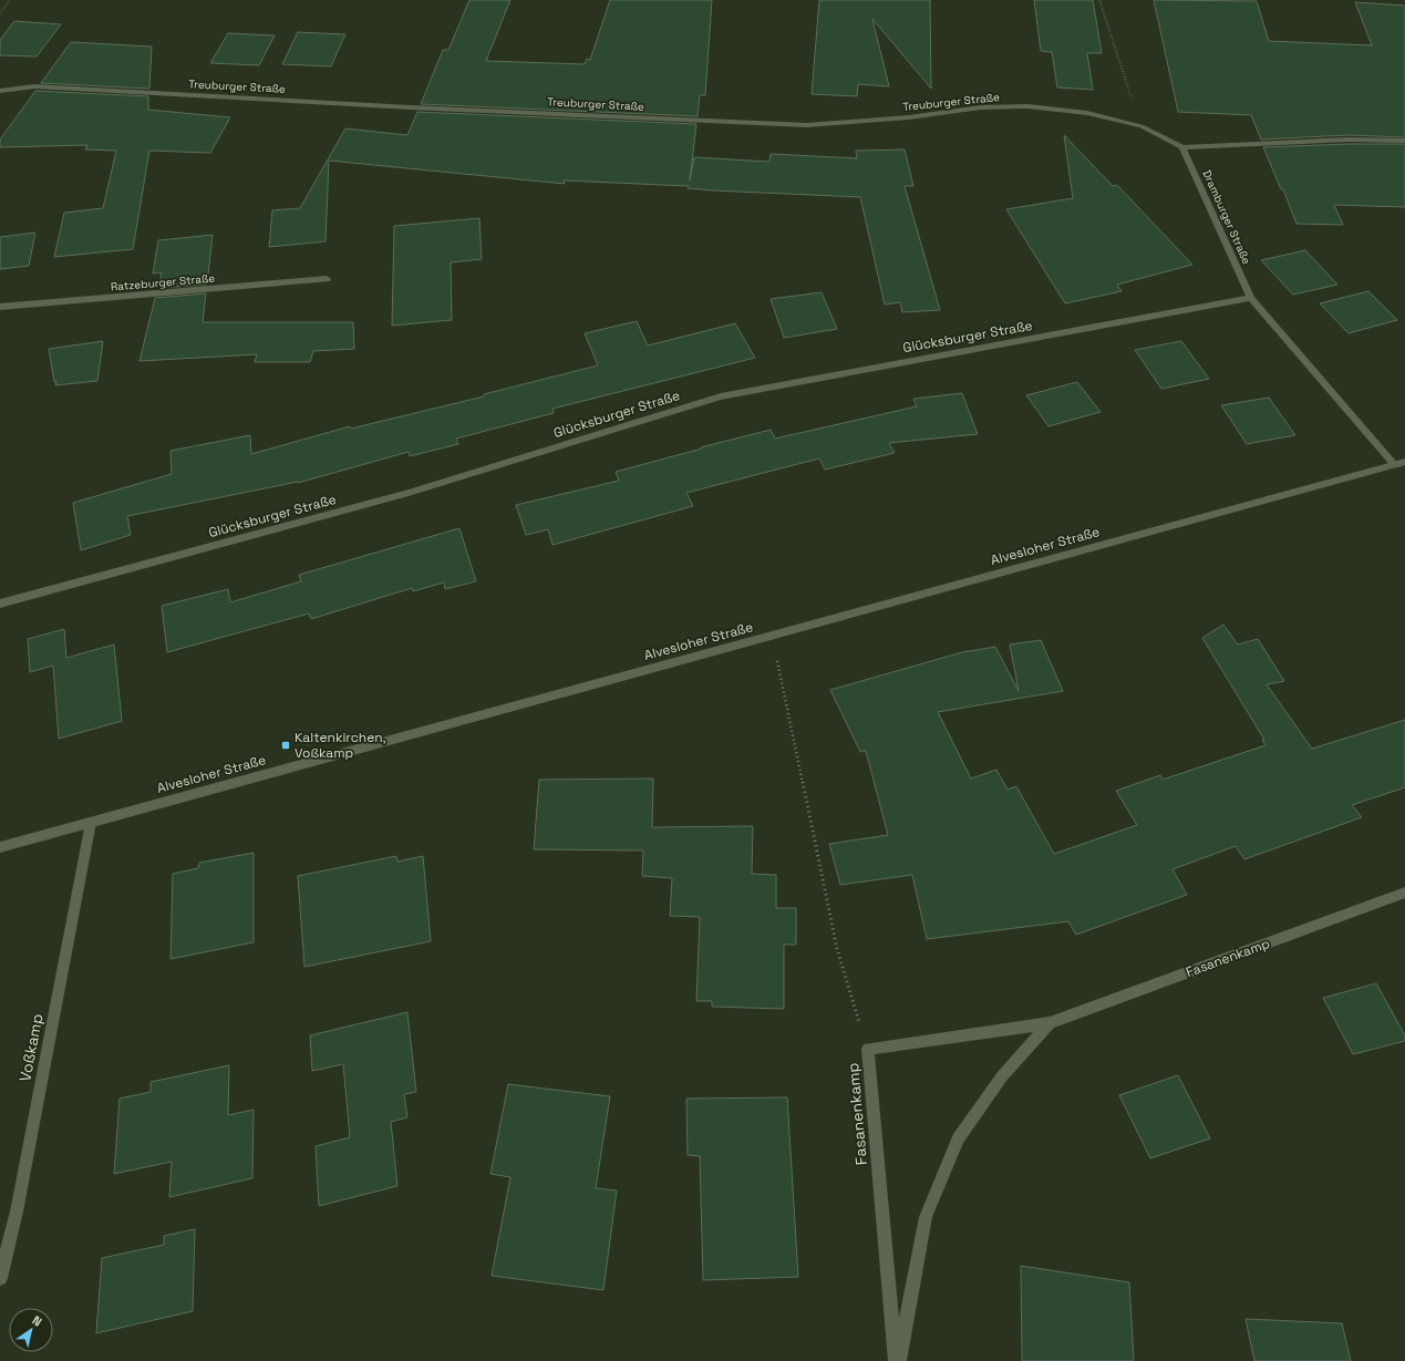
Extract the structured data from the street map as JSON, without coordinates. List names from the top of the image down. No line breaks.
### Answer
{"streets":{"street":["Treuburger Straße","Dramburger Straße","Ratzeburger Straße","Glücksburger Straße","Alvesloher Straße","Fasanenkamp","Voßkamp"]},"crossings":[["Treuburger Straße","Dramburger Straße"],["Dramburger Straße","Glücksburger Straße"],["Dramburger Straße","Alvesloher Straße"],["Alvesloher Straße","Voßkamp"]],"places":{"transit":["Kaltenkirchen, Voßkamp"]},"north":"top right"}
